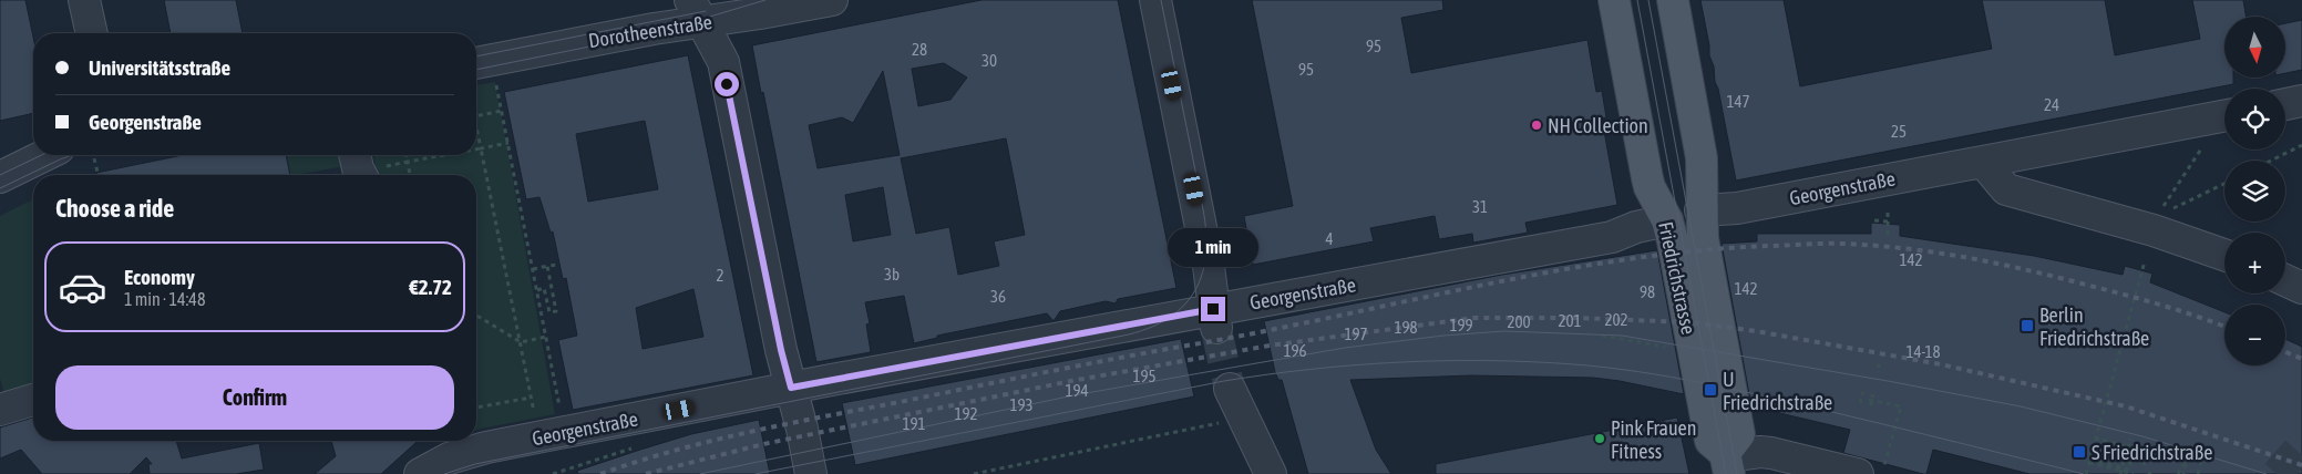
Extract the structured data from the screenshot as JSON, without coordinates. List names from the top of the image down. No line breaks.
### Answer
{"streets":{"main road":["Friedrichstrasse"],"street":["Dorotheenstraße","Georgenstraße"]},"crossings":[["Georgenstraße","Friedrichstrasse"]],"places":{"other":["NH Collection","Pink Frauen Fitness"],"transit":["Berlin Friedrichstraße","U Friedrichstraße","S Friedrichstraße"]},"house_numbers":["95","28","30","95","147","24","25","31","4","142","3b","2","142","98","36","202","201","200","199","198","197","196","14-18","195","194","193","192","191"],"north":"bottom","page":{"map_buttons":["+","−"],"banner":["Universitätsstraße","Georgenstraße"],"heading":"Choose a ride","bubble":"1 min","list":[{"name":"Economy","note":"1 min · 14:48","value":"€2.72"}],"buttons":"Confirm"}}
